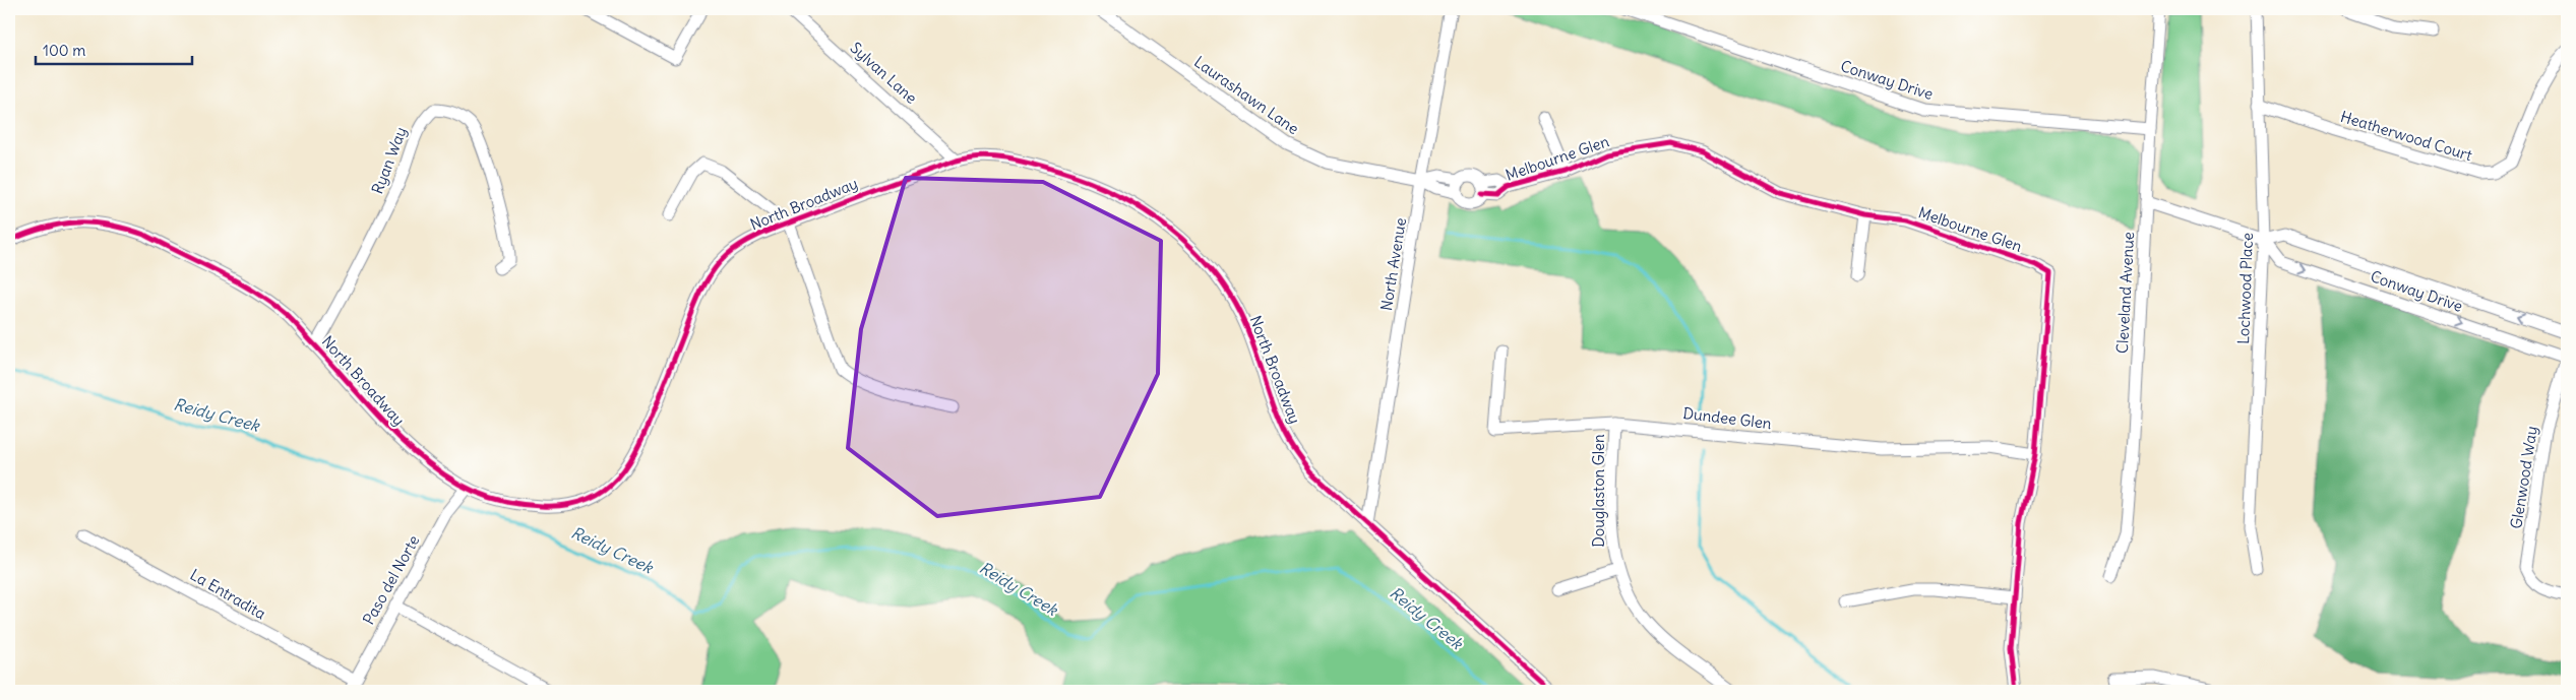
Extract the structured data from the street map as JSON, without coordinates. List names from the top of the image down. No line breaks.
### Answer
{"streets":{"street":["Sylvan Lane","Conway Drive","Laurashawn Lane","Heatherwood Court","Melbourne Glen","Ryan Way","North Broadway","North Avenue","Lochwood Place","Cleveland Avenue","Dundee Glen","Glenwood Way","Douglaston Glen","Paso del Norte","La Entradita"]},"crossings":[["Sylvan Lane","North Broadway"],["Conway Drive","Lochwood Place"],["Conway Drive","Cleveland Avenue"],["Conway Drive","Glenwood Way"],["Laurashawn Lane","Melbourne Glen"],["Laurashawn Lane","North Avenue"],["Heatherwood Court","Lochwood Place"],["Melbourne Glen","North Avenue"],["Melbourne Glen","Dundee Glen"],["Ryan Way","North Broadway"],["North Broadway","North Avenue"],["North Broadway","Paso del Norte"],["Dundee Glen","Douglaston Glen"],["Paso del Norte","La Entradita"]],"water":["Reidy Creek"],"scale_bar":"100 m"}
